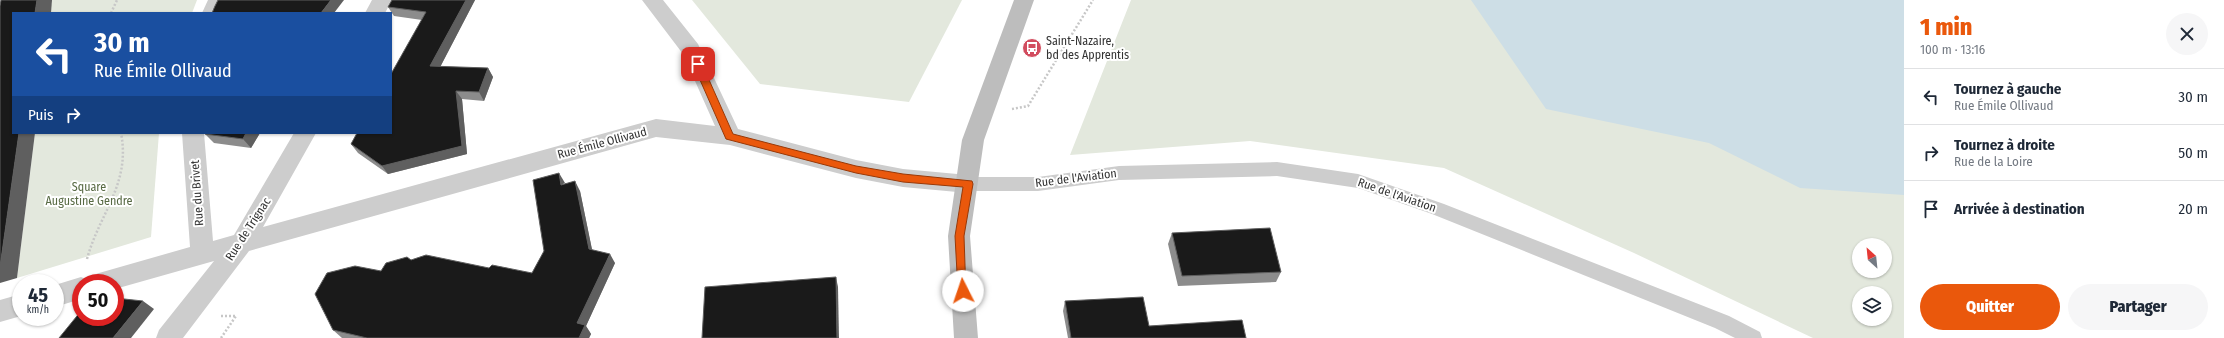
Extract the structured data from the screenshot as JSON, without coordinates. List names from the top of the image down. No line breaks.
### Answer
{"streets":{"street":["Rue Émile Ollivaud","Rue du Brivet","Rue de Trignac"],"lane":["Rue de l'Aviation"]},"crossings":[["Rue Émile Ollivaud","Rue de l'Aviation"],["Rue Émile Ollivaud","Rue du Brivet"],["Rue Émile Ollivaud","Rue de Trignac"]],"parks":["Square Augustine Gendre"],"places":{"bus stop":["Saint-Nazaire, bd des Apprentis"]},"north":"top left","page":{"heading":["1 min","100 m · 13:16"],"turn":["30 m","Rue Émile Ollivaud"],"list":[{"name":"Tournez à gauche","note":"Rue Émile Ollivaud","value":"30 m"},{"name":"Tournez à droite","note":"Rue de la Loire","value":"50 m"},{"name":"Arrivée à destination","value":"20 m"}],"then":"Puis","speed":"45 km/h","limit":"50","buttons":["Quitter","Partager"]}}
